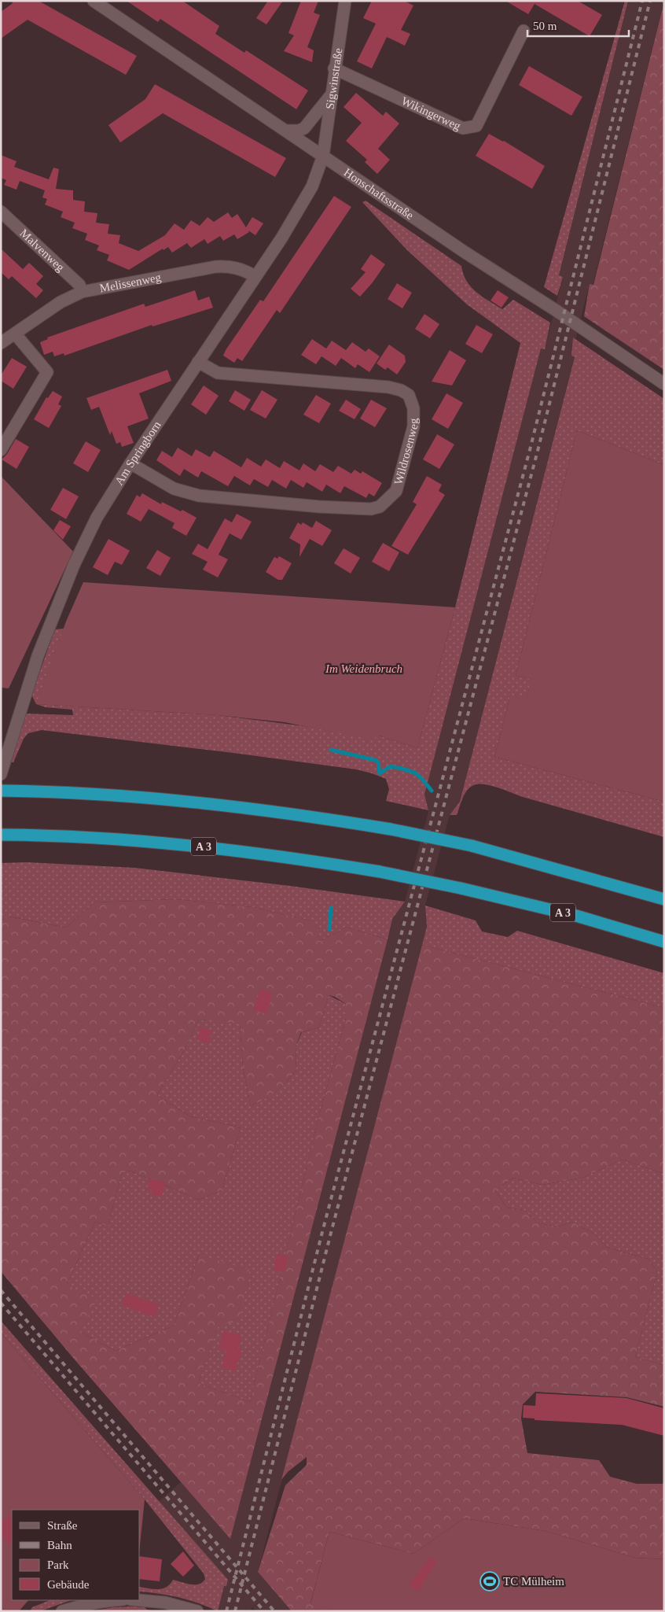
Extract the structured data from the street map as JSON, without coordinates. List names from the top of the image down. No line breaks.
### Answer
{"streets":{"highway":["A 3"],"street":["Sigwinstraße","Wikingerweg","Honschaftsstraße","Malvenweg","Melissenweg","Wildrosenweg","Am Springborn"]},"crossings":[["Sigwinstraße","Wikingerweg"],["Sigwinstraße","Honschaftsstraße"],["Sigwinstraße","Am Springborn"],["Honschaftsstraße","Am Springborn"],["Malvenweg","Melissenweg"],["Melissenweg","Am Springborn"],["Wildrosenweg","Am Springborn"]],"parks":["Im Weidenbruch"],"places":{"sports":["TC Mülheim"]},"legend":["Straße","Bahn","Park","Gebäude"],"scale_bar":"50 m"}
